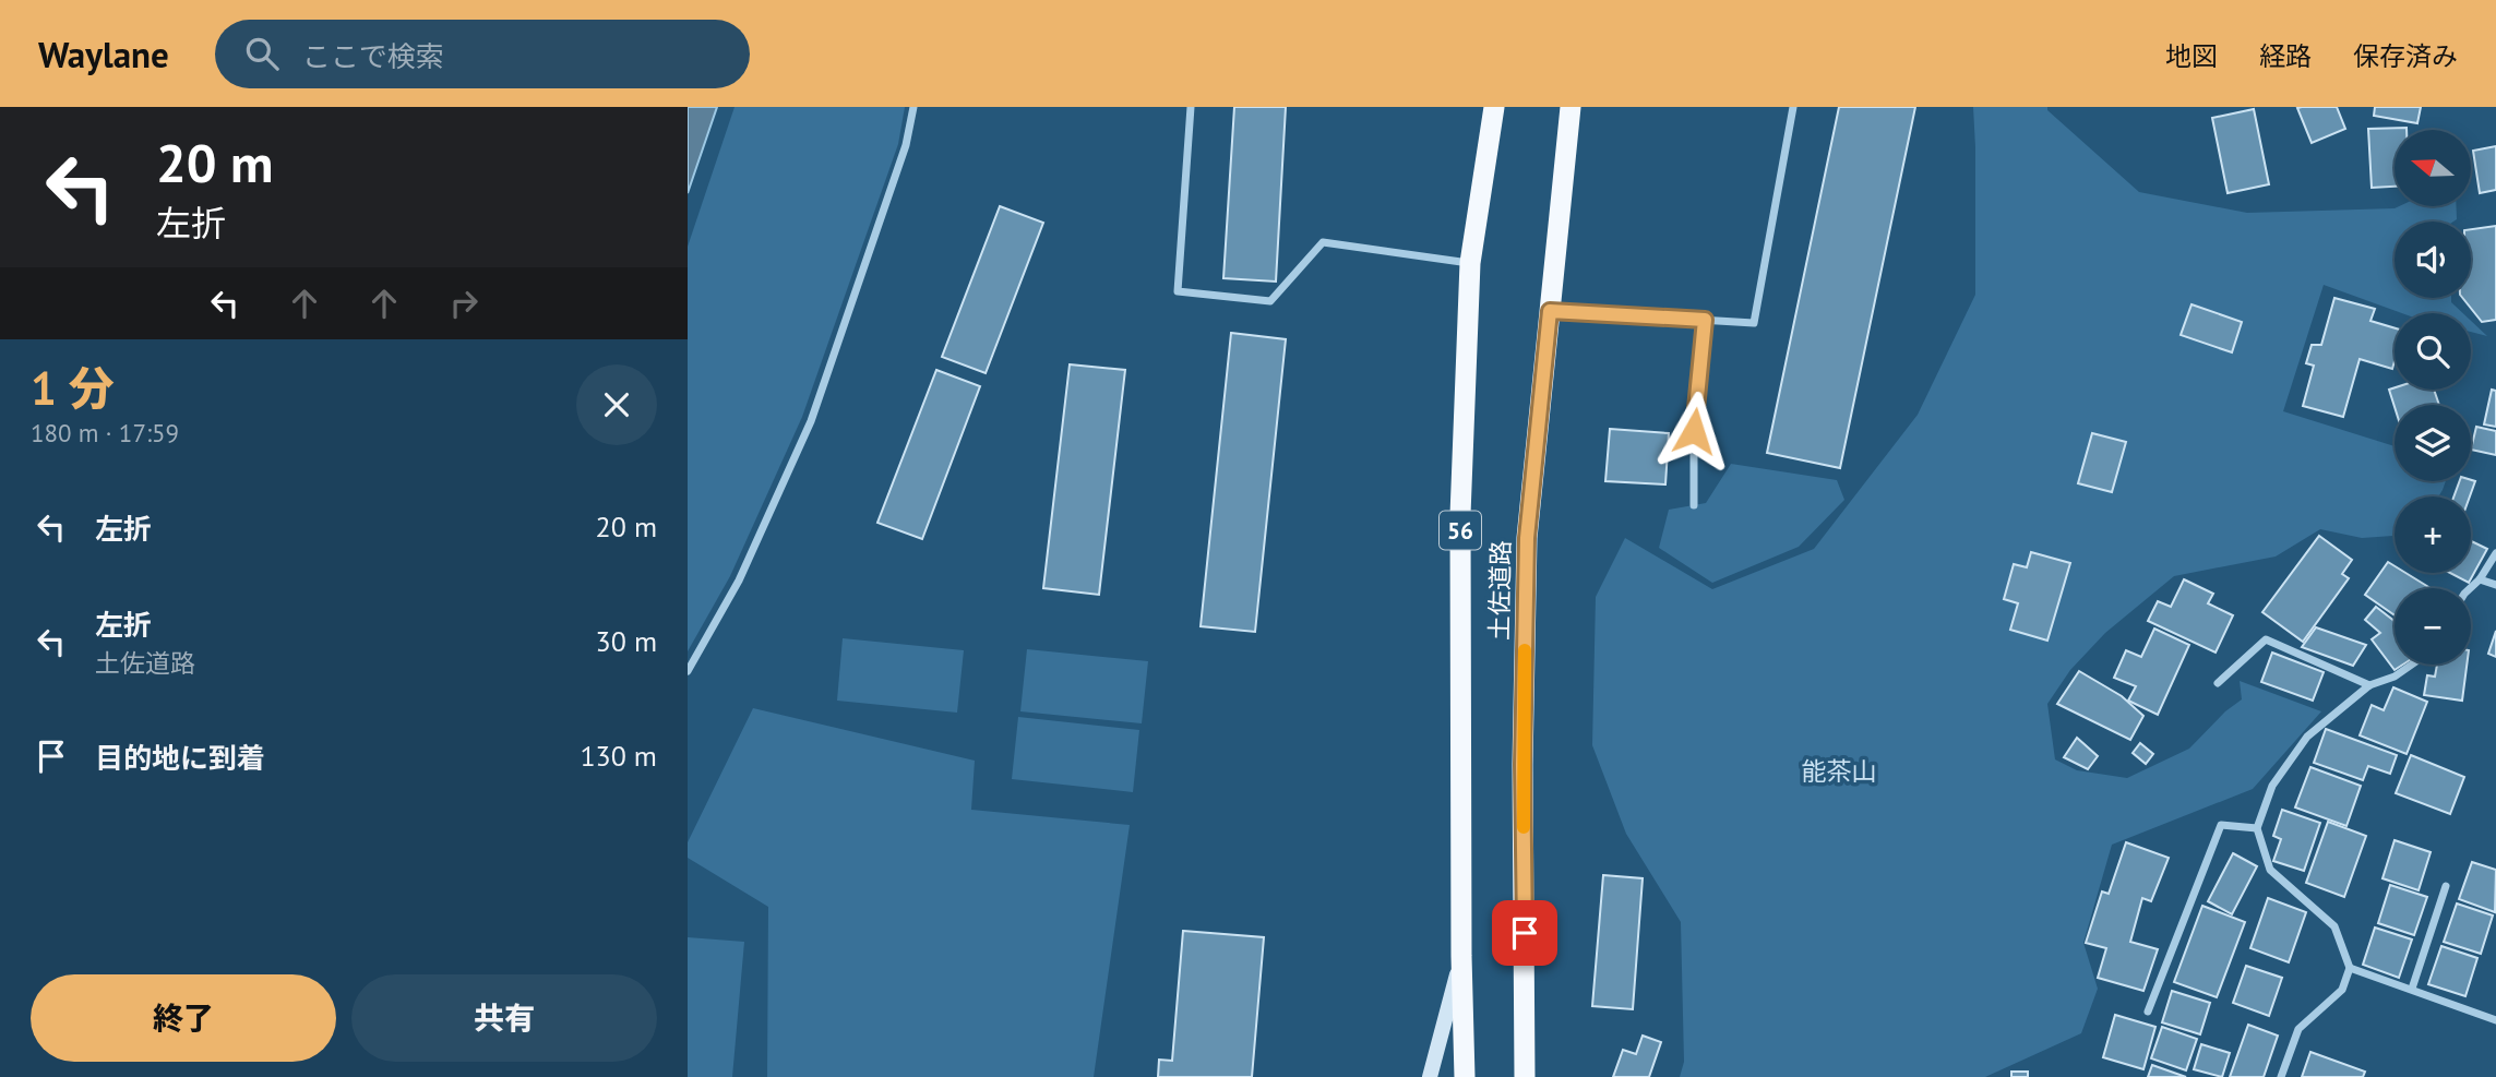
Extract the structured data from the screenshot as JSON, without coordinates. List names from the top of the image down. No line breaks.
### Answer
{"streets":{"highway":["56","土佐道路"]},"parks":["能茶山"],"north":"left","page":{"header":"Waylane","search":"ここで検索","nav":["地図","経路","保存済み"],"turn":["20 m","左折"],"map_buttons":["+","−"],"heading":["1 分","180 m · 17:59"],"list":[{"name":"左折","value":"20 m"},{"name":"左折","note":"土佐道路","value":"30 m"},{"name":"目的地に到着","value":"130 m"}],"buttons":["終了","共有"]}}
